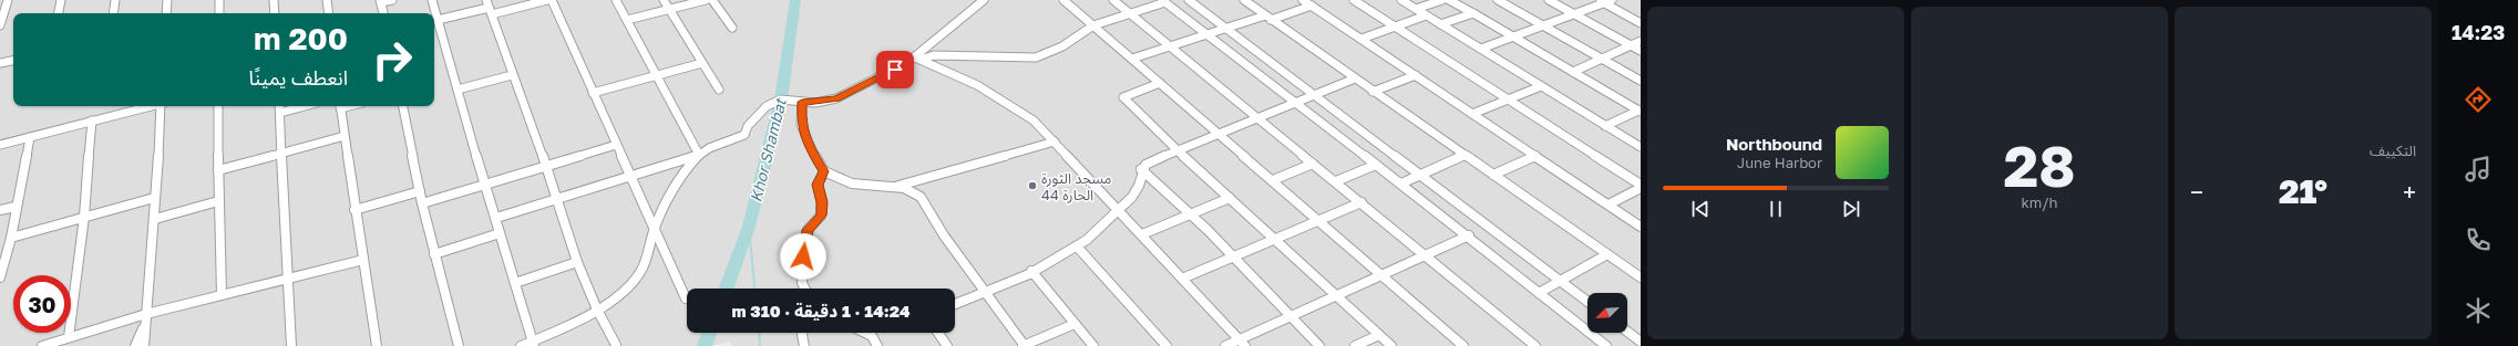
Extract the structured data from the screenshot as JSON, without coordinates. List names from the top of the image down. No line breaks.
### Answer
{"water":["Khor Shambat"],"places":["مسجد الثورة الحارة 44"],"north":"bottom left","page":{"tabs":"14:23","tile":["التكييف",["28","km/h"]],"turn":["200 m","انعطف يمينًا"],"song":["Northbound","June Harbor"],"heat":["−","21°","+"],"limit":"30","trip":"14:24 · 1 دقيقة · 310 m"}}
